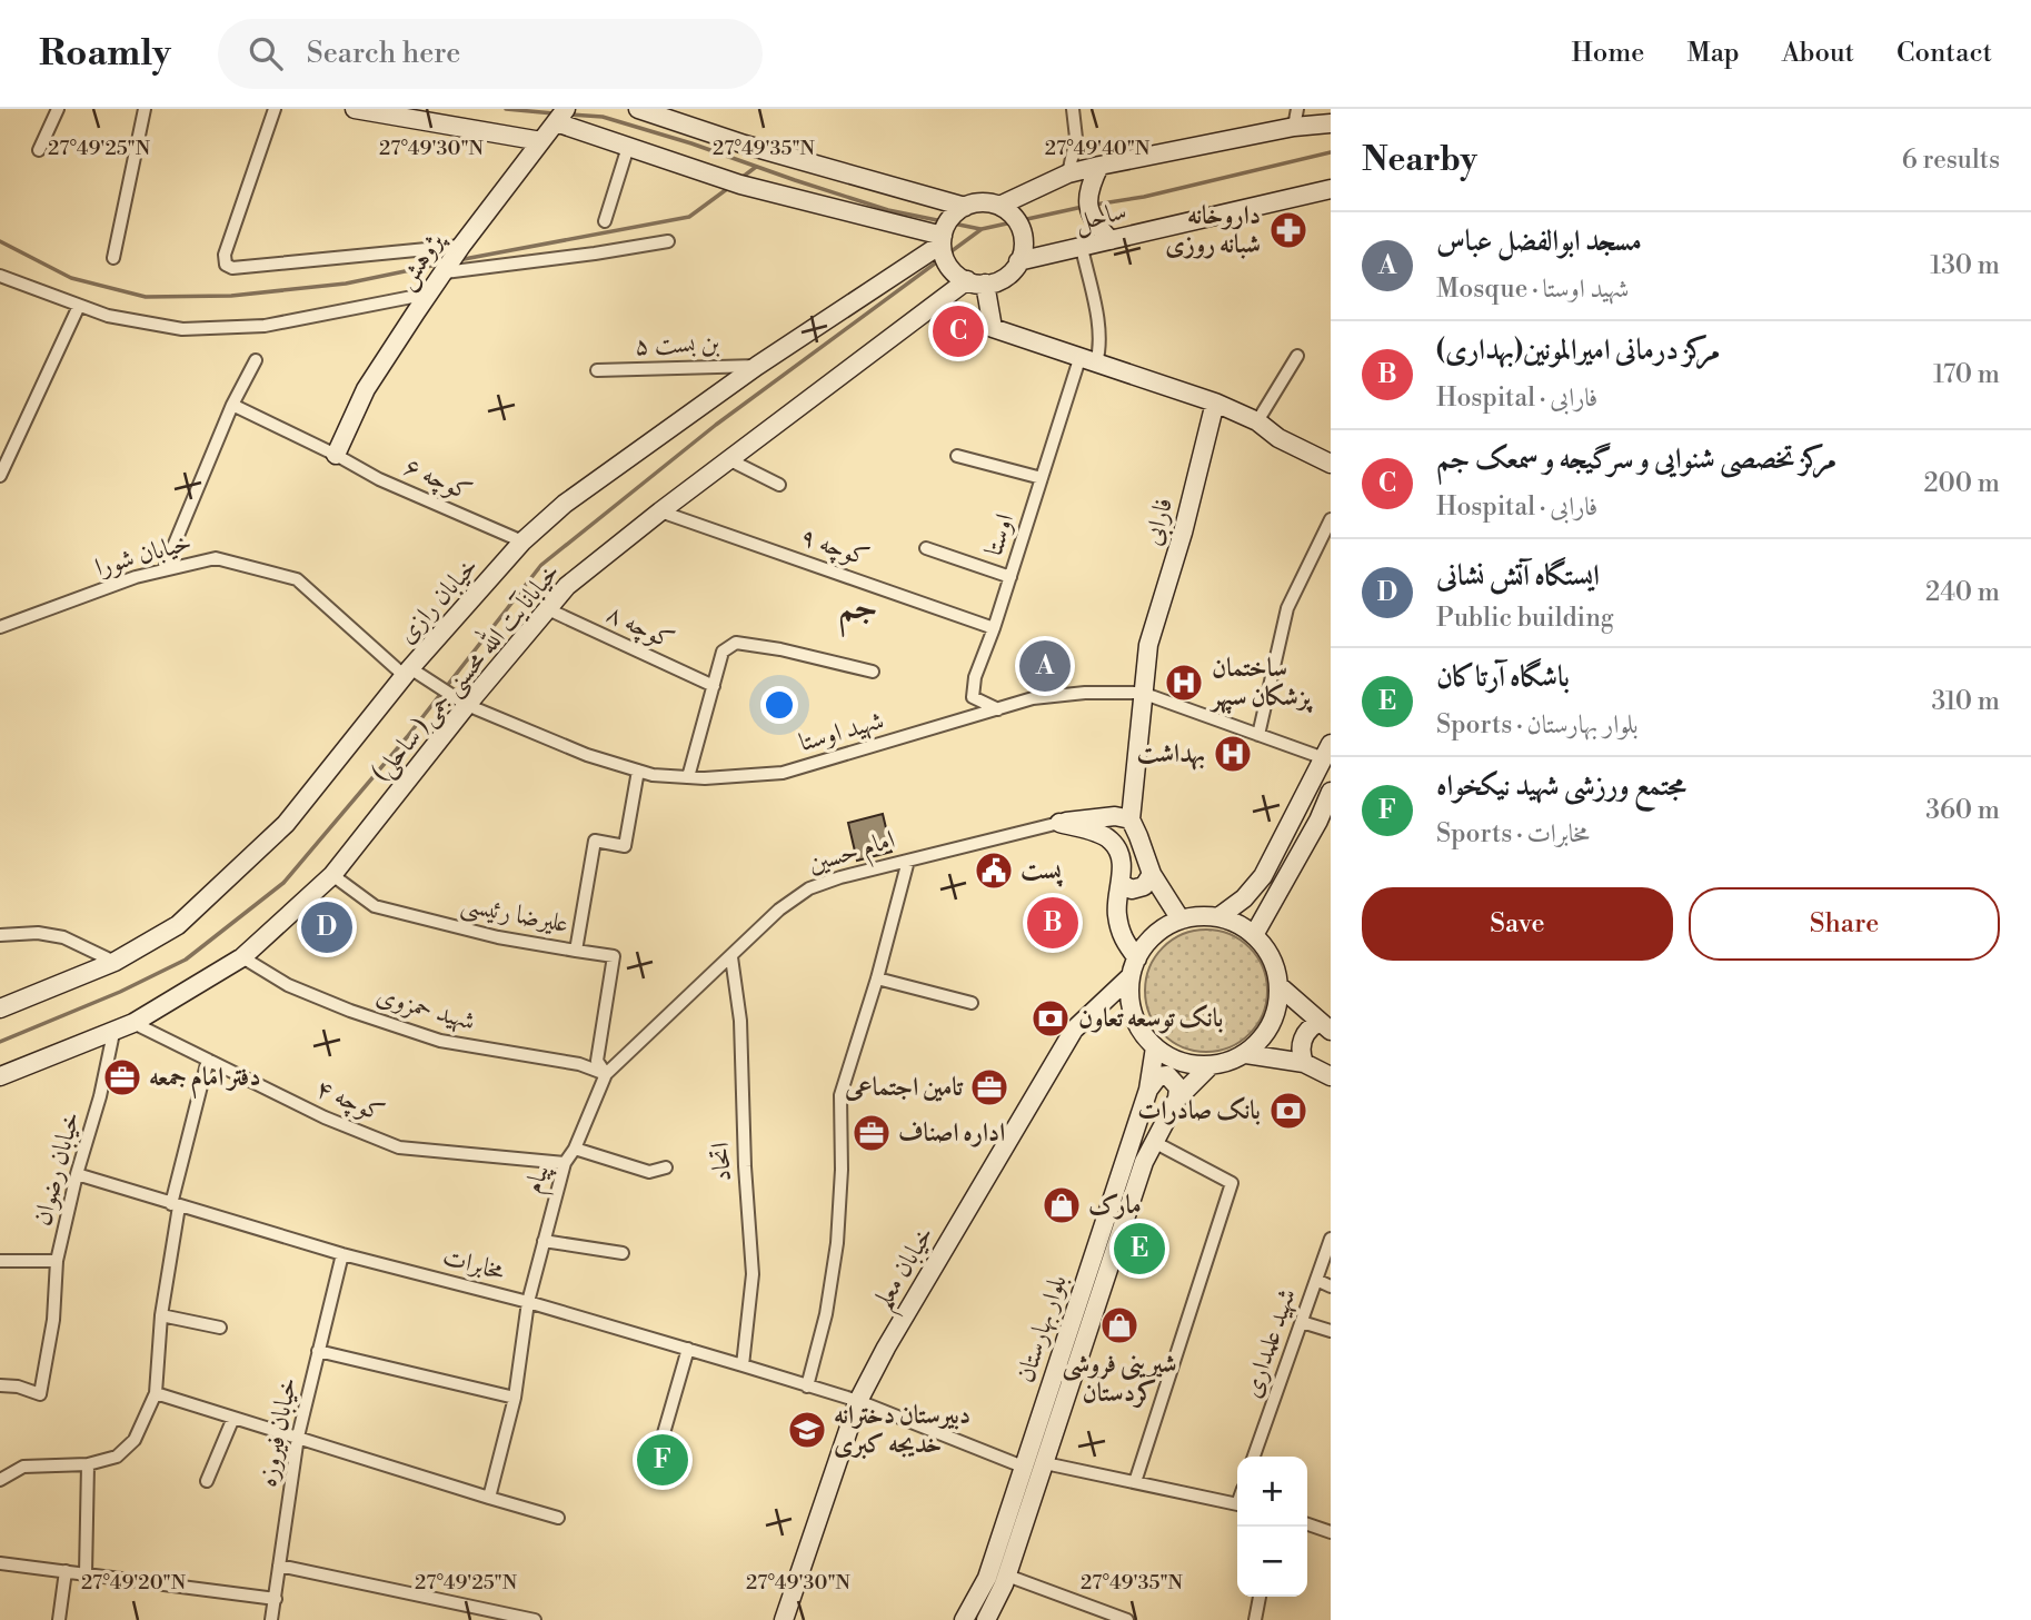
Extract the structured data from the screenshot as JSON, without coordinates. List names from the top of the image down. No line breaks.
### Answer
{"streets":{"main road":["ساحل","پژوهش","فارابی","خیابان رازی","خیابانآیت الله محسنی جمی( ساحلی)","امام حسین","خیابان معلم","بلوار بهارستان"],"street":["بن بست ۵","کوچه ۶","اوستا","کوچه ۹","خیابان شورا","کوچه ۸","شهید اوستا","علیرضا رئیسی","شهید حمزوی","کوچه ۴","اتحاد","خیابان رضوان","پیام","مخابرات","شهید علمداری","خیابان فیروزه"]},"crossings":[["ساحل","اوستا"],["ساحل","خیابان رازی"],["ساحل","خیابانآیت الله محسنی جمی( ساحلی)"],["پژوهش","کوچه ۶"],["بن بست ۵","خیابان رازی"],["کوچه ۶","خیابان رازی"],["فارابی","شهید اوستا"],["فارابی","امام حسین"],["فارابی","خیابان معلم"],["فارابی","بلوار بهارستان"],["اوستا","کوچه ۹"],["اوستا","شهید اوستا"],["کوچه ۹","خیابانآیت الله محسنی جمی( ساحلی)"],["خیابان شورا","خیابان رازی"],["خیابان شورا","خیابانآیت الله محسنی جمی( ساحلی)"],["خیابان شورا","شهید اوستا"],["خیابان رازی","خیابانآیت الله محسنی جمی( ساحلی)"],["کوچه ۸","خیابانآیت الله محسنی جمی( ساحلی)"],["خیابانآیت الله محسنی جمی( ساحلی)","شهید اوستا"],["خیابانآیت الله محسنی جمی( ساحلی)","علیرضا رئیسی"],["خیابانآیت الله محسنی جمی( ساحلی)","شهید حمزوی"],["خیابانآیت الله محسنی جمی( ساحلی)","کوچه ۴"],["خیابانآیت الله محسنی جمی( ساحلی)","خیابان رضوان"],["شهید اوستا","علیرضا رئیسی"],["امام حسین","شهید حمزوی"],["امام حسین","اتحاد"],["امام حسین","پیام"],["شهید حمزوی","پیام"],["کوچه ۴","پیام"],["اتحاد","مخابرات"],["خیابان رضوان","مخابرات"],["پیام","مخابرات"],["مخابرات","خیابان معلم"],["مخابرات","بلوار بهارستان"],["مخابرات","خیابان فیروزه"],["خیابان معلم","بلوار بهارستان"]],"districts":["جم"],"places":{"pharmacy":["داروخانه شبانه روزی"],"hospital":["ساختمان پزشکان سپهر","بهداشت"],"public building":["پست"],"bank":["بانک توسعه تعاون","بانک صادرات"],"office":["دفتر امام جمعه","تامین اجتماعی","اداره اصناف"],"shop":["مارک","شیرینی فروشی کردستان"],"school or university":["دبیرستان دخترانه خدیجه کبری"]},"page":{"header":"Roamly","search":"Search here","nav":["Home","Map","About","Contact"],"heading":["Nearby","6 results"],"list":[{"mark":"A","name":"مسجد ابوالفضل عباس","note":"Mosque · شهید اوستا","value":"130 m"},{"mark":"B","name":"مرکز درمانی امیرالمونین(بهداری)","note":"Hospital · فارابی","value":"170 m"},{"mark":"C","name":"مرکز تخصصی شنوایی و سرگیجه و سمعک جم","note":"Hospital · فارابی","value":"200 m"},{"mark":"D","name":"ایستگاه آتش نشانی","note":"Public building","value":"240 m"},{"mark":"E","name":"باشگاه آرتاکان","note":"Sports · بلوار بهارستان","value":"310 m"},{"mark":"F","name":"مجتمع ورزشی شهید نیکخواه","note":"Sports · مخابرات","value":"360 m"}],"pins":["C","A","B","D","E","F"],"buttons":["Save","Share"],"map_buttons":["+","−"]},"coordinates":["27°49'25\"N","27°49'30\"N","27°49'35\"N","27°49'40\"N","27°49'20\"N"]}
